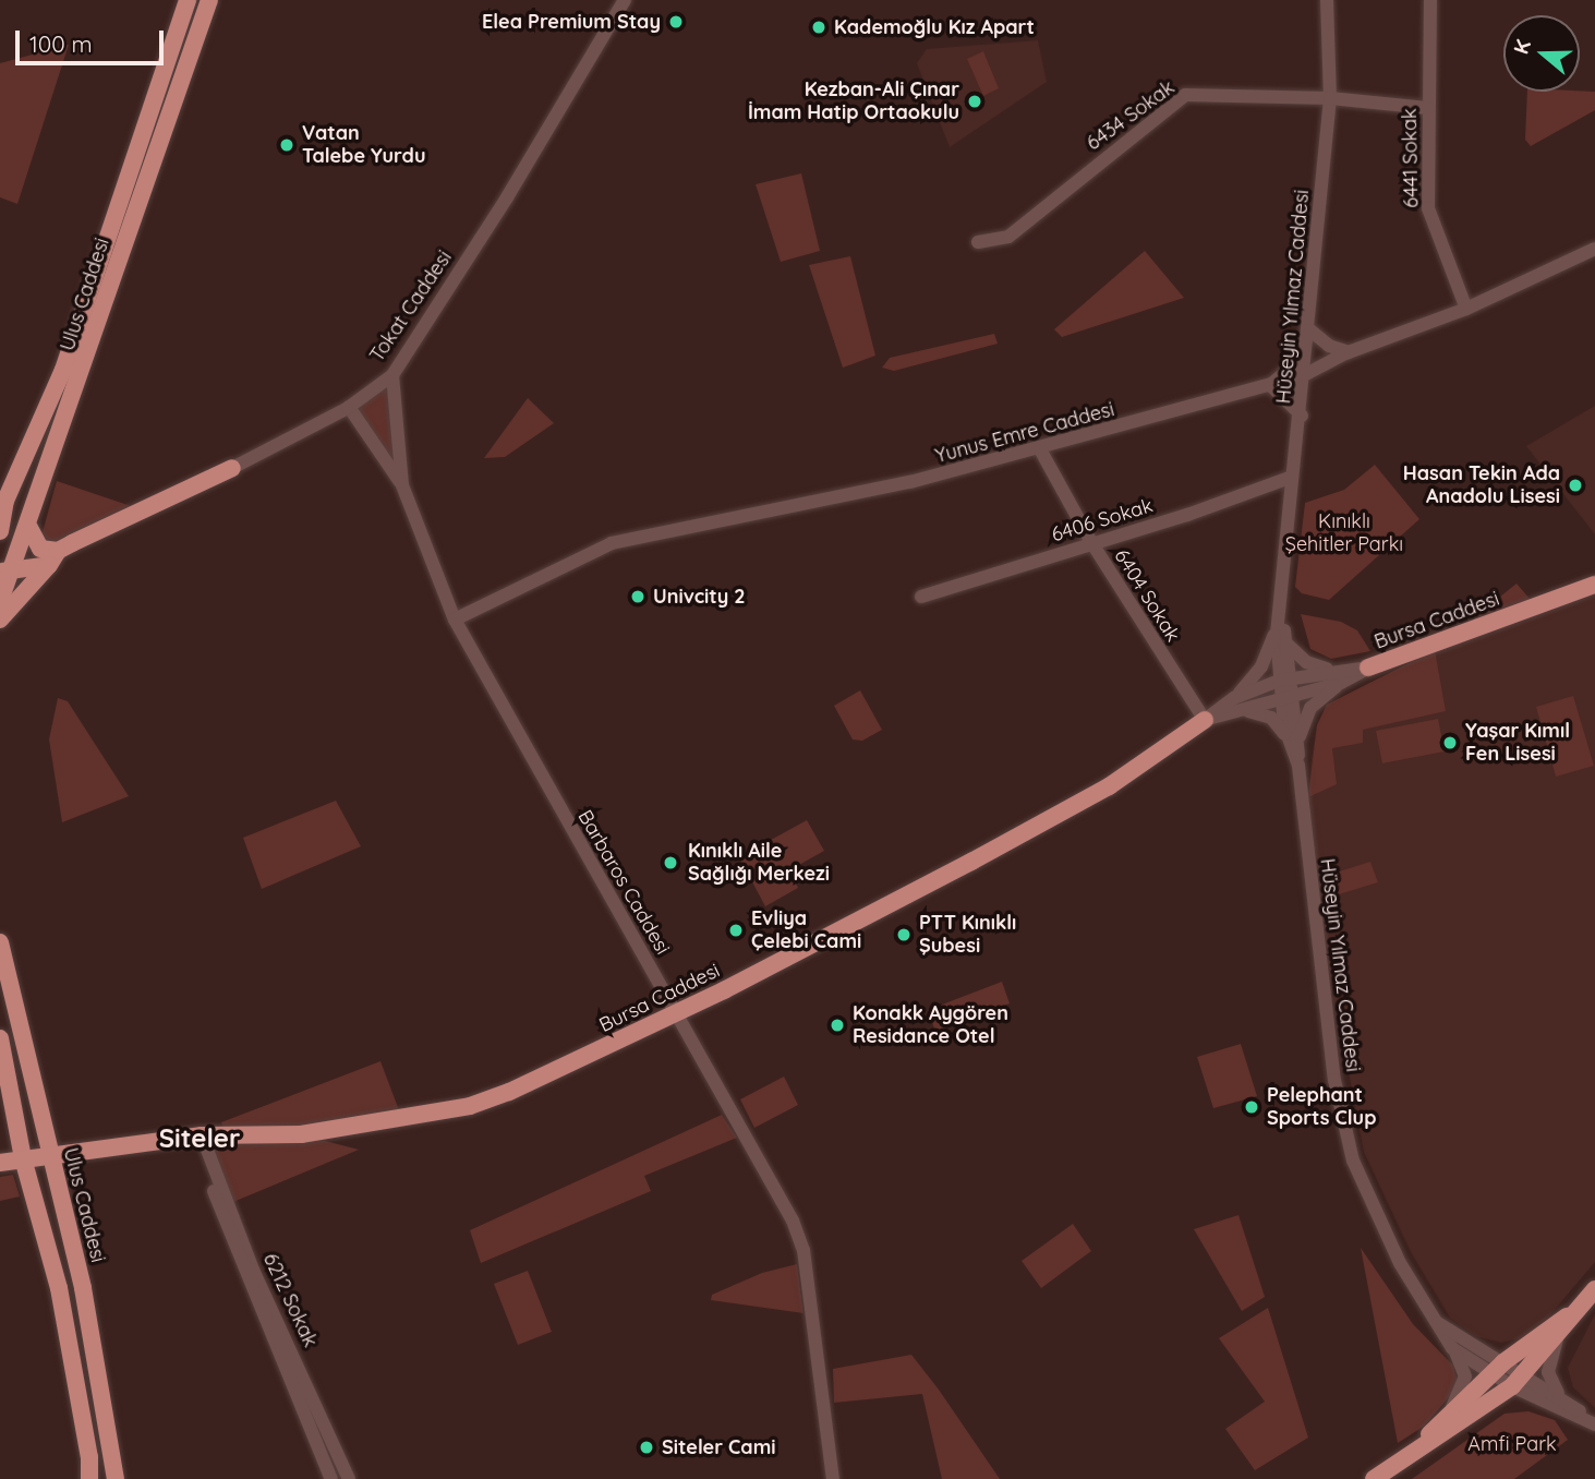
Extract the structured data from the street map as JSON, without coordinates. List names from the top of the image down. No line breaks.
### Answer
{"streets":{"main road":["Ulus Caddesi","Tokat Caddesi","Bursa Caddesi"],"street":["6434 Sokak","6441 Sokak","Hüseyin Yılmaz Caddesi","Yunus Emre Caddesi","6406 Sokak","6404 Sokak","Barbaros Caddesi","6212 Sokak"]},"crossings":[["6434 Sokak","6441 Sokak"],["6434 Sokak","Hüseyin Yılmaz Caddesi"],["6441 Sokak","Yunus Emre Caddesi"],["Ulus Caddesi","Tokat Caddesi"],["Ulus Caddesi","Bursa Caddesi"],["Hüseyin Yılmaz Caddesi","Yunus Emre Caddesi"],["Hüseyin Yılmaz Caddesi","6406 Sokak"],["Hüseyin Yılmaz Caddesi","Bursa Caddesi"],["Tokat Caddesi","Barbaros Caddesi"],["Yunus Emre Caddesi","6404 Sokak"],["Yunus Emre Caddesi","Barbaros Caddesi"],["6406 Sokak","6404 Sokak"],["6404 Sokak","Bursa Caddesi"],["Bursa Caddesi","Barbaros Caddesi"],["Bursa Caddesi","6212 Sokak"]],"districts":["Siteler"],"parks":["Kınıklı Şehitler Parkı","Amfi Park"],"places":["Elea Premium Stay","Kademoğlu Kız Apart","Kezban-Ali Çınar İmam Hatip Ortaokulu","Vatan Talebe Yurdu","Hasan Tekin Ada Anadolu Lisesi","Univcity 2","Yaşar Kımıl Fen Lisesi","Kınıklı Aile Sağlığı Merkezi","Evliya Çelebi Cami","PTT Kınıklı Şubesi","Konakk Aygören Residance Otel","Pelephant Sports Clup","Siteler Cami"],"scale_bar":"100 m","north":"left"}
